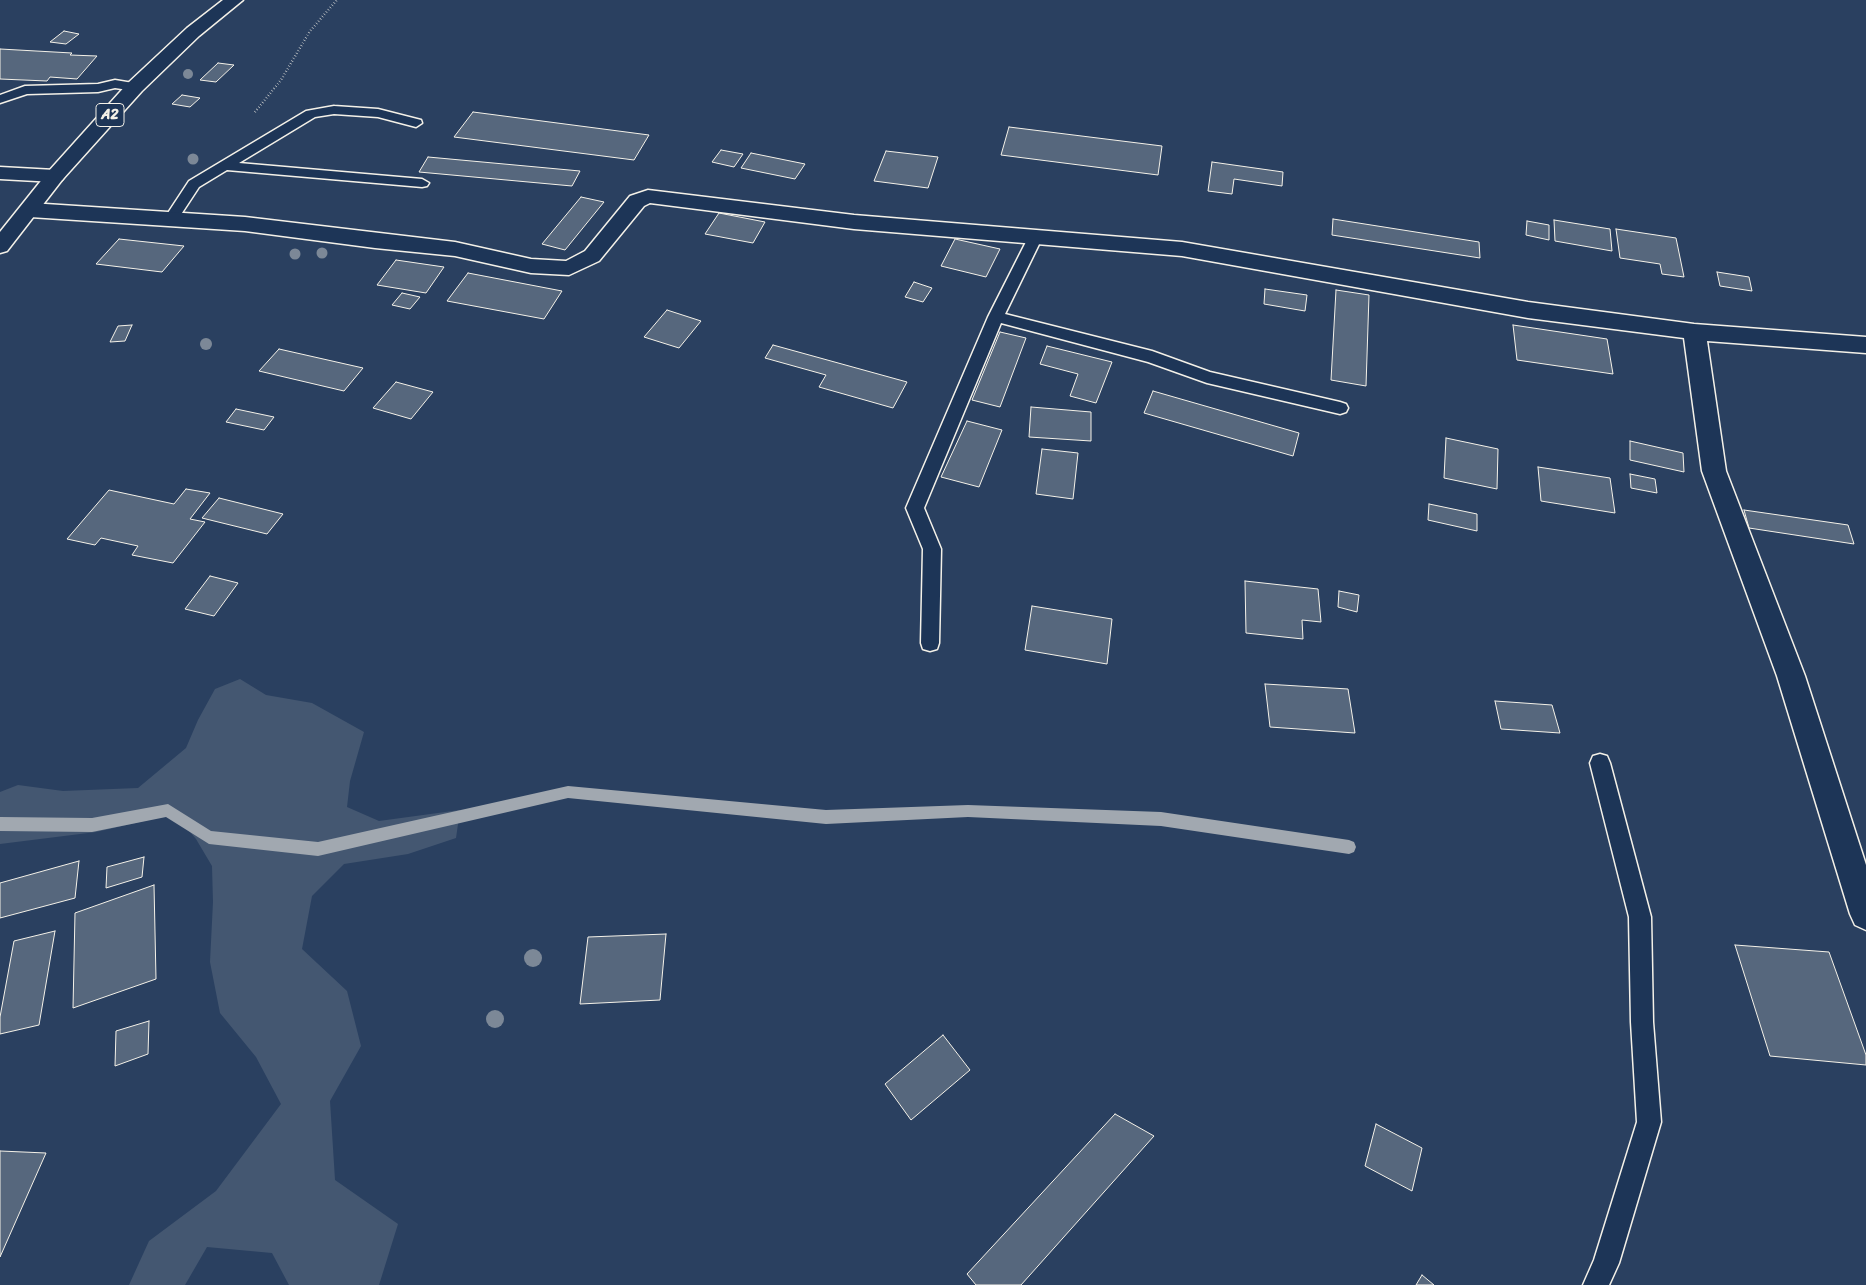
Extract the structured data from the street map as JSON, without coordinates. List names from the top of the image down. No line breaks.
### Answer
{"streets":{"street":["A2"]}}
